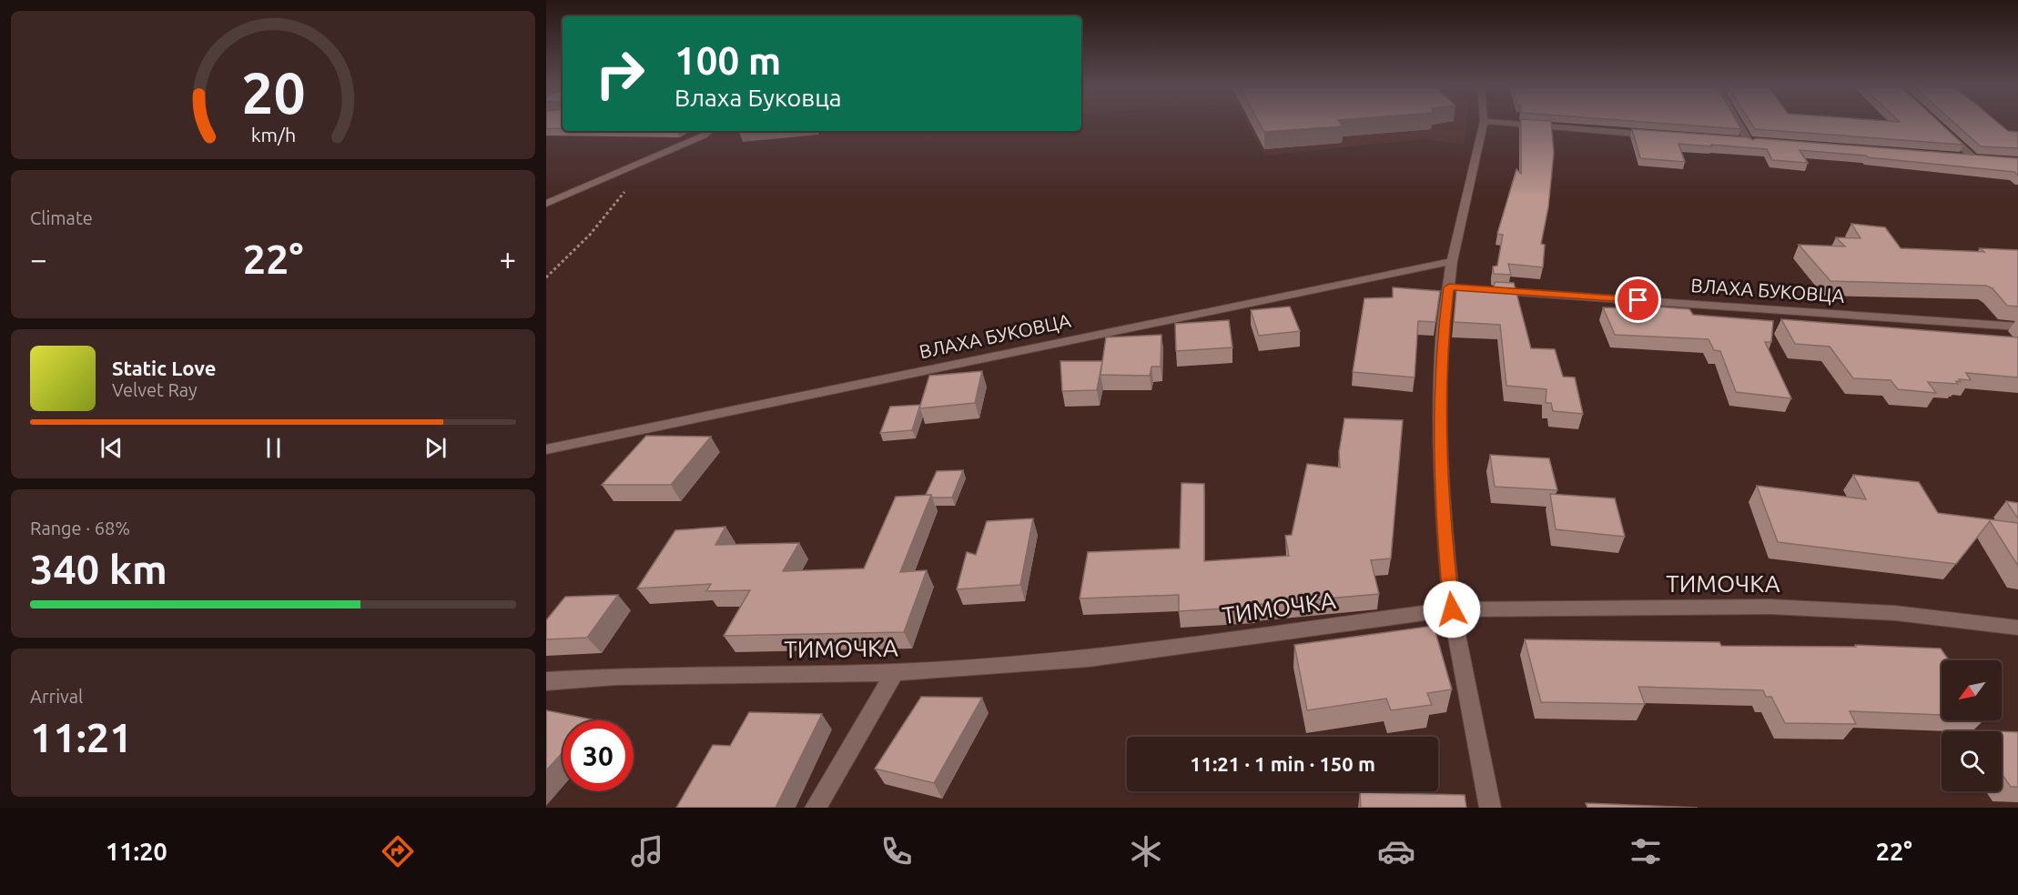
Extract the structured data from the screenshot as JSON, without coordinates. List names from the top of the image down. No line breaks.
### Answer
{"streets":{"street":["ВЛАХА БУКОВЦА","ТИМОЧКА"]},"north":"bottom left","page":{"turn":["100 m","Влаха Буковца"],"tile":["Climate",["Range · 68%","340 km"],["Arrival","11:21"]],"heat":["−","22°","+"],"song":["Static Love","Velvet Ray"],"limit":"30","trip":"11:21 · 1 min · 150 m","tabs":["11:20","22°"],"gauge":["20","km/h"]}}
